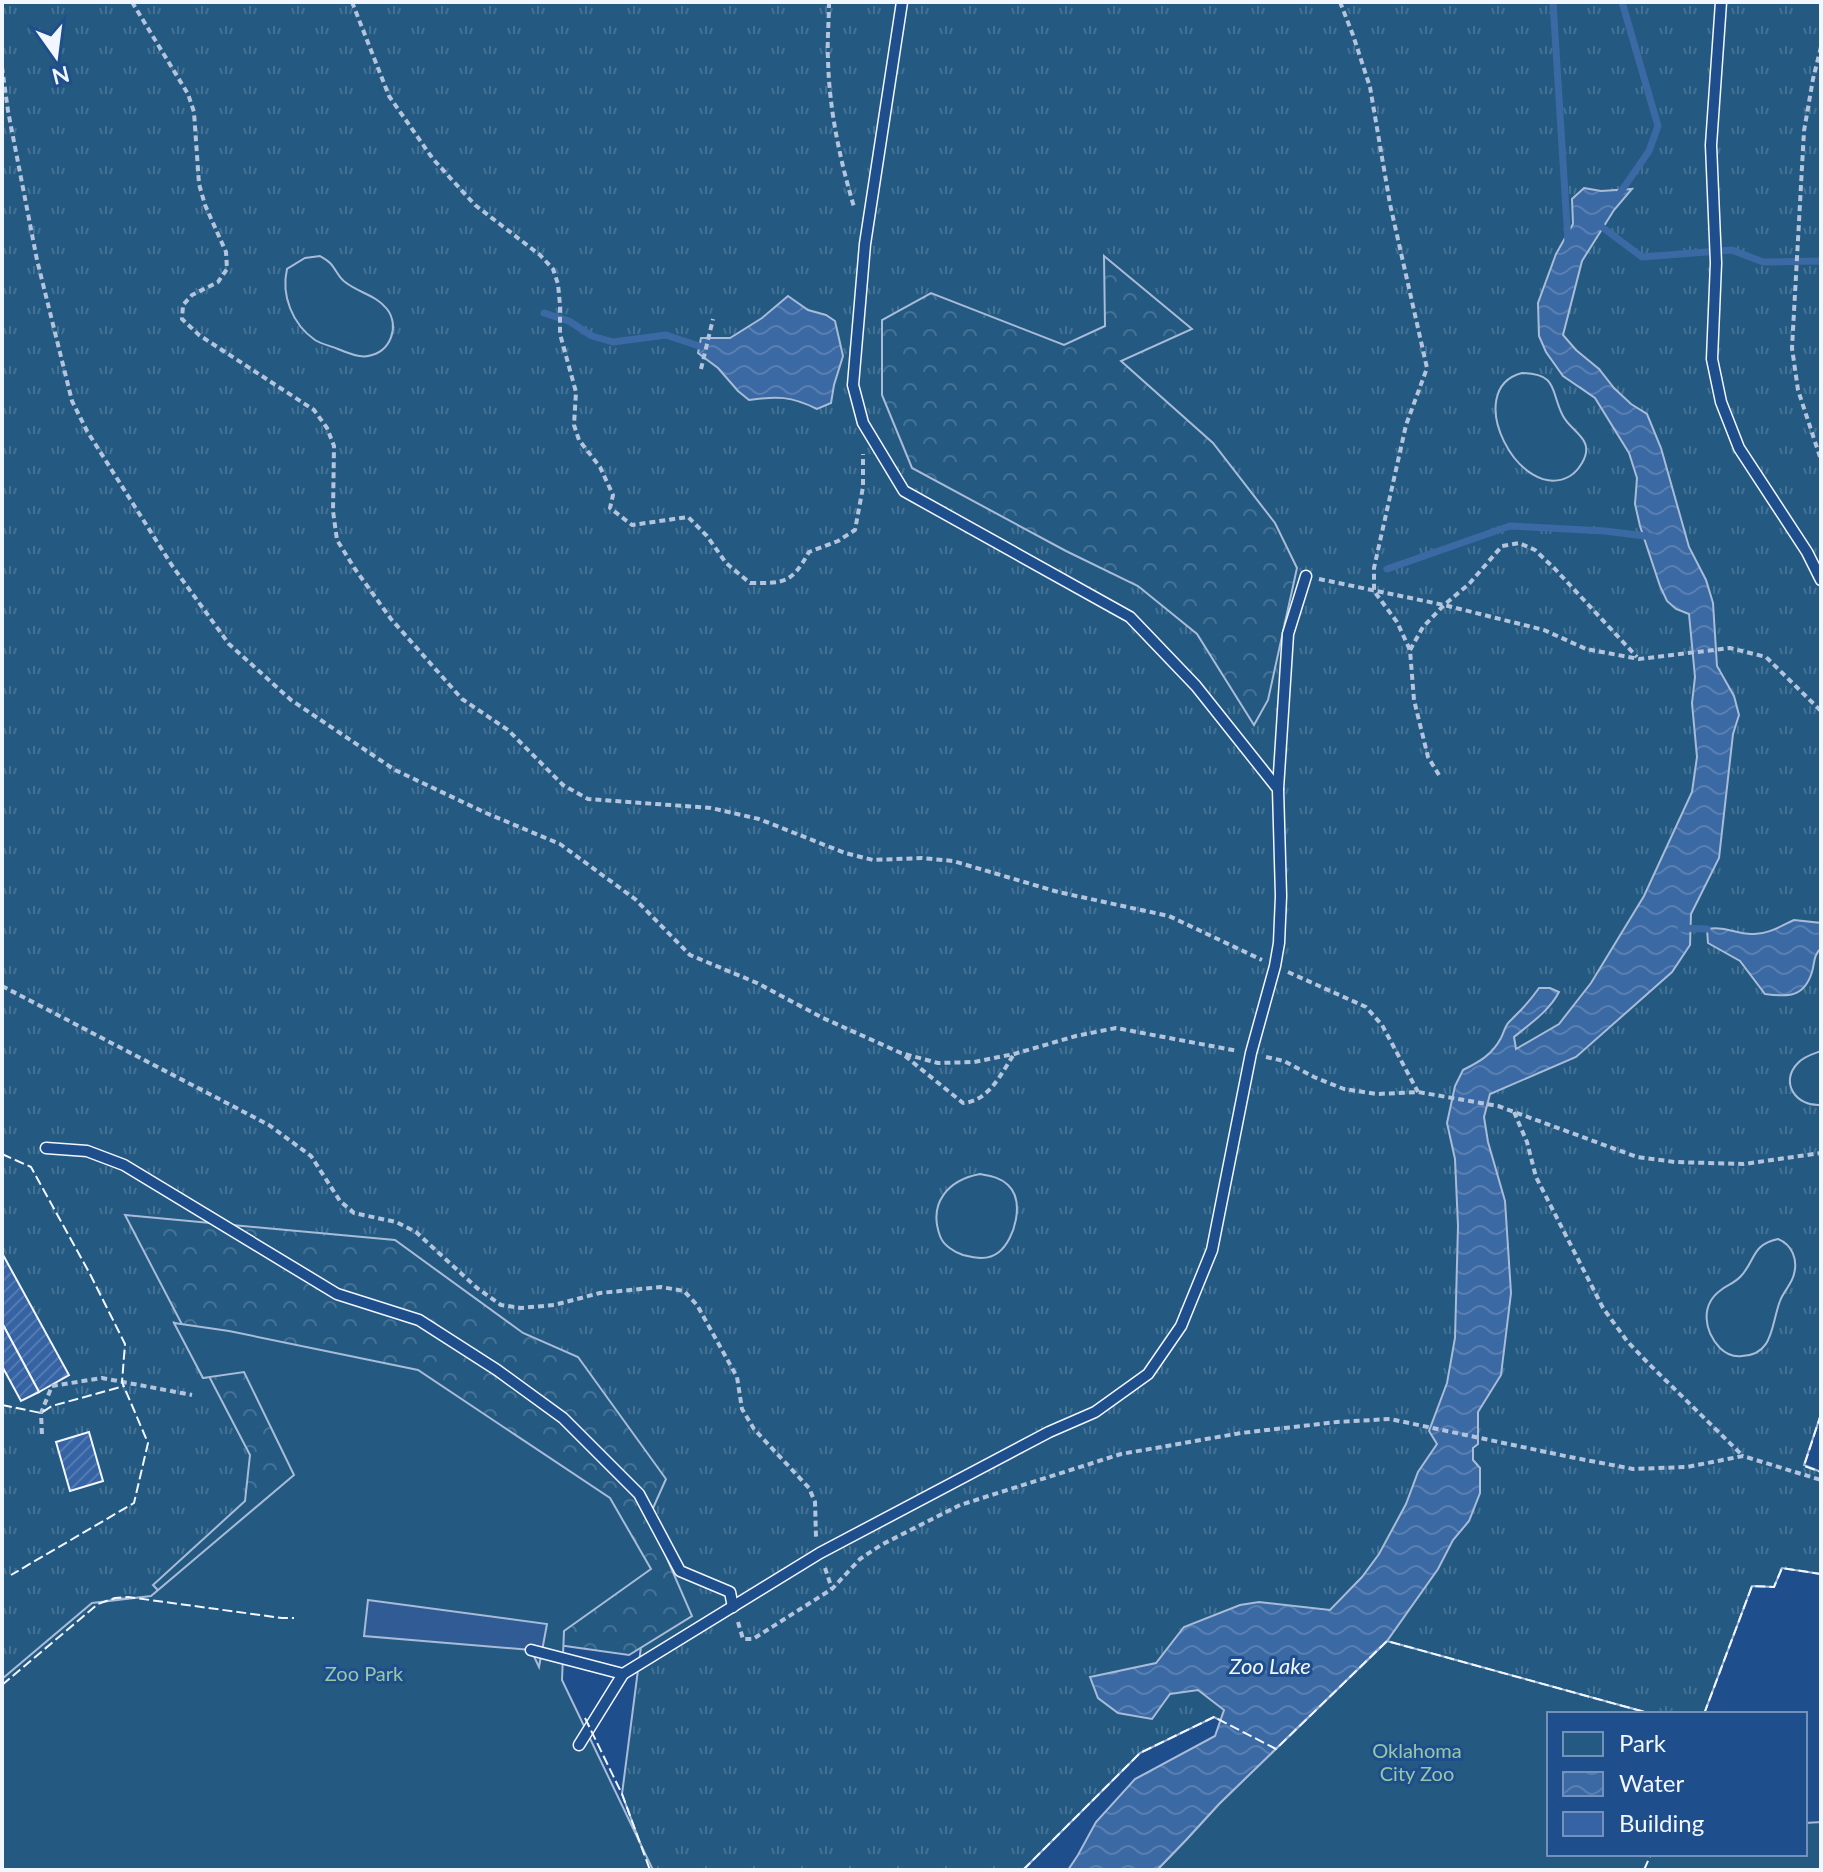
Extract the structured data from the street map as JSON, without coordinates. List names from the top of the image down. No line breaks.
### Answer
{"water":["Zoo Lake"],"parks":["Zoo Park","Oklahoma City Zoo"],"legend":["Park","Water","Building"],"north":"bottom"}
